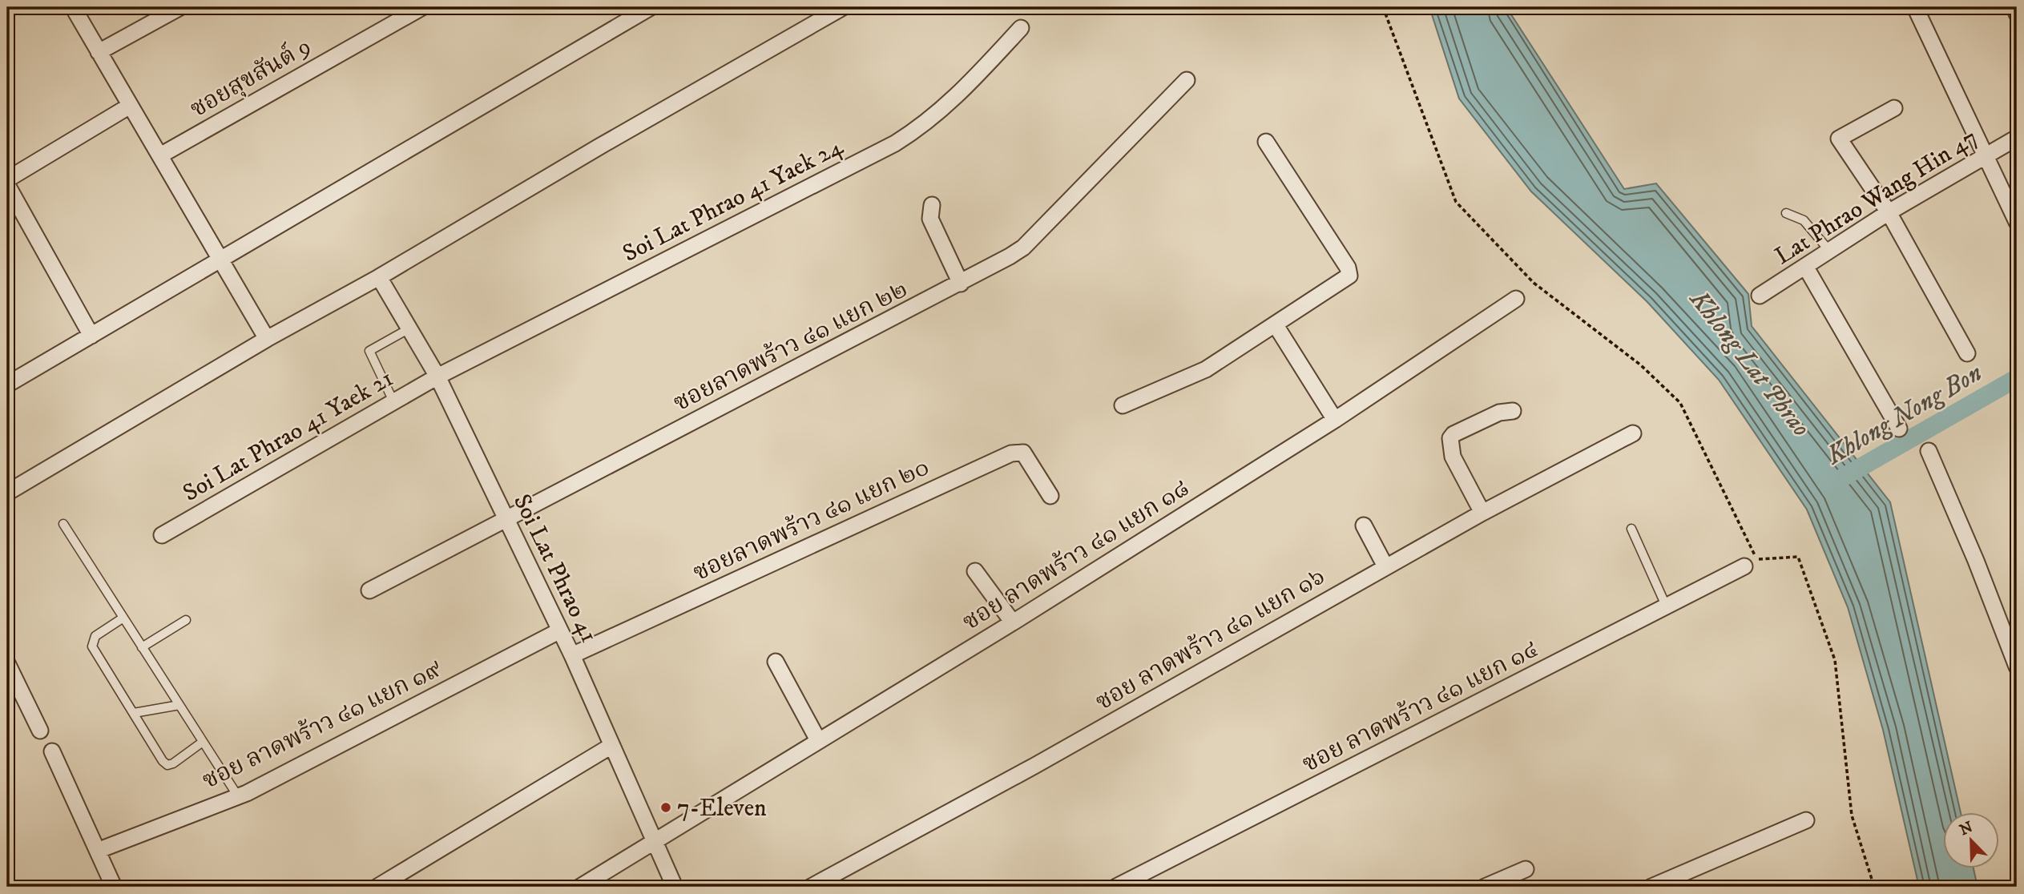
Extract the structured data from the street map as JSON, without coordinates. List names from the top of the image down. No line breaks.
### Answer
{"streets":{"street":["ซอยสุขสันต์ 9","Lat Phrao Wang Hin 47","Soi Lat Phrao 41 Yaek 24","ซอยลาดพร้าว ๔๑ แยก ๒๒","Soi Lat Phrao 41 Yaek 21","ซอยลาดพร้าว ๔๑ แยก ๒๐","ซอย ลาดพร้าว ๔๑ แยก ๑๘","Soi Lat Phrao 41","ซอย ลาดพร้าว ๔๑ แยก ๑๖","ซอย ลาดพร้าว ๔๑ แยก ๑๔","ซอย ลาดพร้าว ๔๑ แยก ๑๙"]},"crossings":[["Soi Lat Phrao 41 Yaek 24","Soi Lat Phrao 41 Yaek 21"],["Soi Lat Phrao 41 Yaek 24","Soi Lat Phrao 41"],["ซอยลาดพร้าว ๔๑ แยก ๒๒","Soi Lat Phrao 41"],["Soi Lat Phrao 41 Yaek 21","Soi Lat Phrao 41"],["ซอยลาดพร้าว ๔๑ แยก ๒๐","Soi Lat Phrao 41"],["ซอย ลาดพร้าว ๔๑ แยก ๑๘","Soi Lat Phrao 41"],["Soi Lat Phrao 41","ซอย ลาดพร้าว ๔๑ แยก ๑๙"]],"water":["Khlong Lat Phrao","Khlong Nong Bon"],"places":["7-Eleven"],"north":"top left"}
